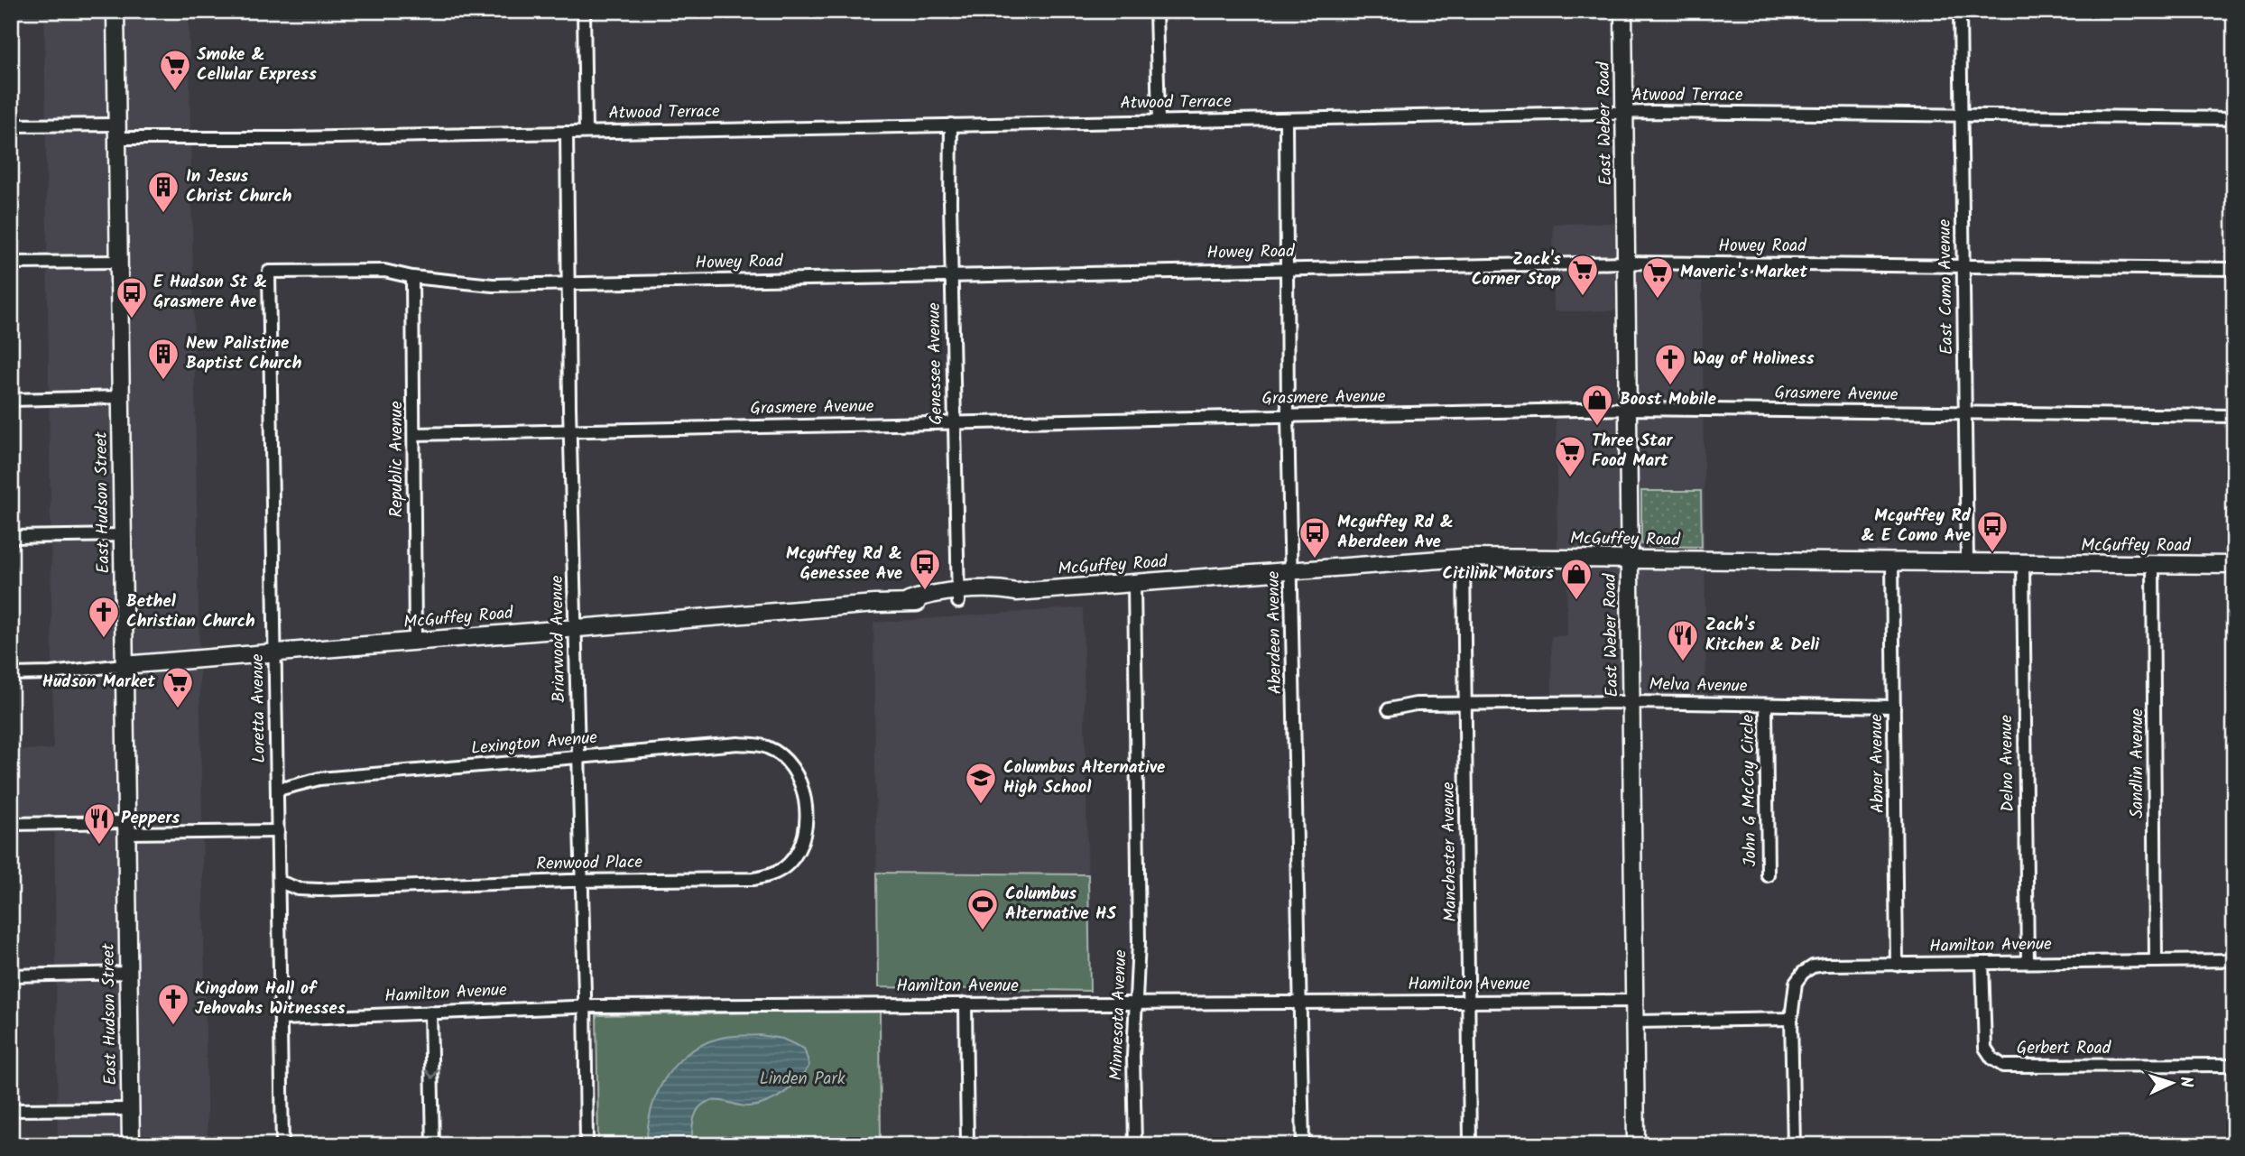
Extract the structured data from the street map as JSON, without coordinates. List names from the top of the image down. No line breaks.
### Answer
{"streets":{"street":["Atwood Terrace","East Weber Road","Howey Road","East Como Avenue","Genessee Avenue","Grasmere Avenue","Republic Avenue","East Hudson Street","McGuffey Road","Aberdeen Avenue","Briarwood Avenue","Melva Avenue","Loretta Avenue","Lexington Avenue","Abner Avenue","Delno Avenue","Sandlin Avenue","John G McCoy Circle","Manchester Avenue","Renwood Place","Hamilton Avenue","Minnesota Avenue","Gerbert Road"]},"crossings":[["Atwood Terrace","East Weber Road"],["Atwood Terrace","East Como Avenue"],["Atwood Terrace","Genessee Avenue"],["Atwood Terrace","East Hudson Street"],["Atwood Terrace","Aberdeen Avenue"],["Atwood Terrace","Briarwood Avenue"],["East Weber Road","Howey Road"],["East Weber Road","Grasmere Avenue"],["East Weber Road","McGuffey Road"],["East Weber Road","Melva Avenue"],["East Weber Road","Hamilton Avenue"],["Howey Road","East Como Avenue"],["Howey Road","Genessee Avenue"],["Howey Road","Republic Avenue"],["Howey Road","Aberdeen Avenue"],["Howey Road","Briarwood Avenue"],["Howey Road","Loretta Avenue"],["East Como Avenue","Grasmere Avenue"],["East Como Avenue","McGuffey Road"],["Genessee Avenue","Grasmere Avenue"],["Genessee Avenue","McGuffey Road"],["Grasmere Avenue","Republic Avenue"],["Grasmere Avenue","Aberdeen Avenue"],["Grasmere Avenue","Briarwood Avenue"],["Republic Avenue","McGuffey Road"],["East Hudson Street","McGuffey Road"],["McGuffey Road","Aberdeen Avenue"],["McGuffey Road","Briarwood Avenue"],["McGuffey Road","Loretta Avenue"],["McGuffey Road","Abner Avenue"],["McGuffey Road","Delno Avenue"],["McGuffey Road","Sandlin Avenue"],["McGuffey Road","Manchester Avenue"],["McGuffey Road","Minnesota Avenue"],["Aberdeen Avenue","Hamilton Avenue"],["Briarwood Avenue","Lexington Avenue"],["Briarwood Avenue","Renwood Place"],["Briarwood Avenue","Hamilton Avenue"],["Melva Avenue","Abner Avenue"],["Melva Avenue","John G McCoy Circle"],["Melva Avenue","Manchester Avenue"],["Loretta Avenue","Lexington Avenue"],["Loretta Avenue","Renwood Place"],["Loretta Avenue","Hamilton Avenue"],["Lexington Avenue","Renwood Place"],["Abner Avenue","Hamilton Avenue"],["Delno Avenue","Hamilton Avenue"],["Sandlin Avenue","Hamilton Avenue"],["Manchester Avenue","Hamilton Avenue"],["Hamilton Avenue","Minnesota Avenue"],["Hamilton Avenue","Gerbert Road"]],"parks":["Linden Park"],"places":{"supermarket":["Smoke & Cellular Express","Zack's Corner Stop","Maveric's Market","Three Star Food Mart","Hudson Market"],"building":["In Jesus Christ Church","New Palistine Baptist Church"],"bus stop":["E Hudson St & Grasmere Ave","Mcguffey Rd & E Como Ave","Mcguffey Rd & Aberdeen Ave","Mcguffey Rd & Genessee Ave"],"church":["Way of Holiness","Bethel Christian Church","Kingdom Hall of Jehovahs Witnesses"],"shop":["Boost Mobile","Citilink Motors"],"restaurant":["Zach's Kitchen & Deli","Peppers"],"school or university":["Columbus Alternative High School"],"sports":["Columbus Alternative HS"]},"north":"right"}
